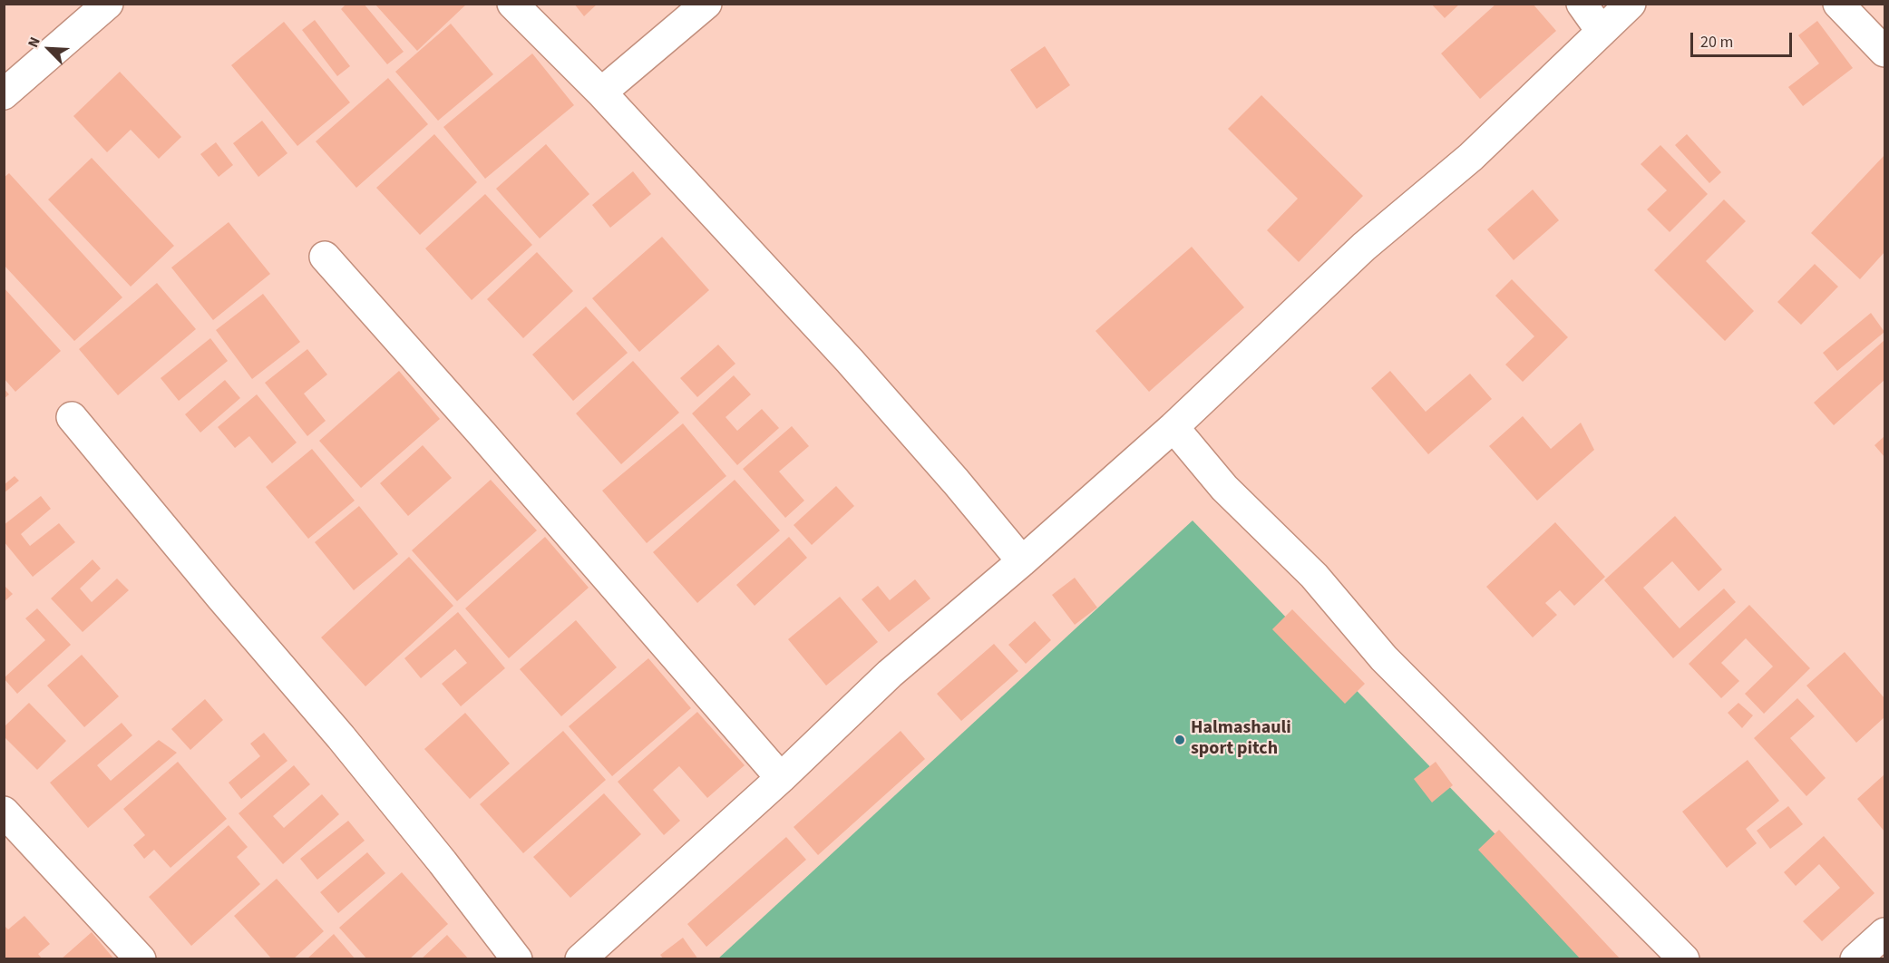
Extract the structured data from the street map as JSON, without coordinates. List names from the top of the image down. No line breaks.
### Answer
{"places":["Halmashauli sport pitch"],"scale_bar":"20 m","north":"top left"}
